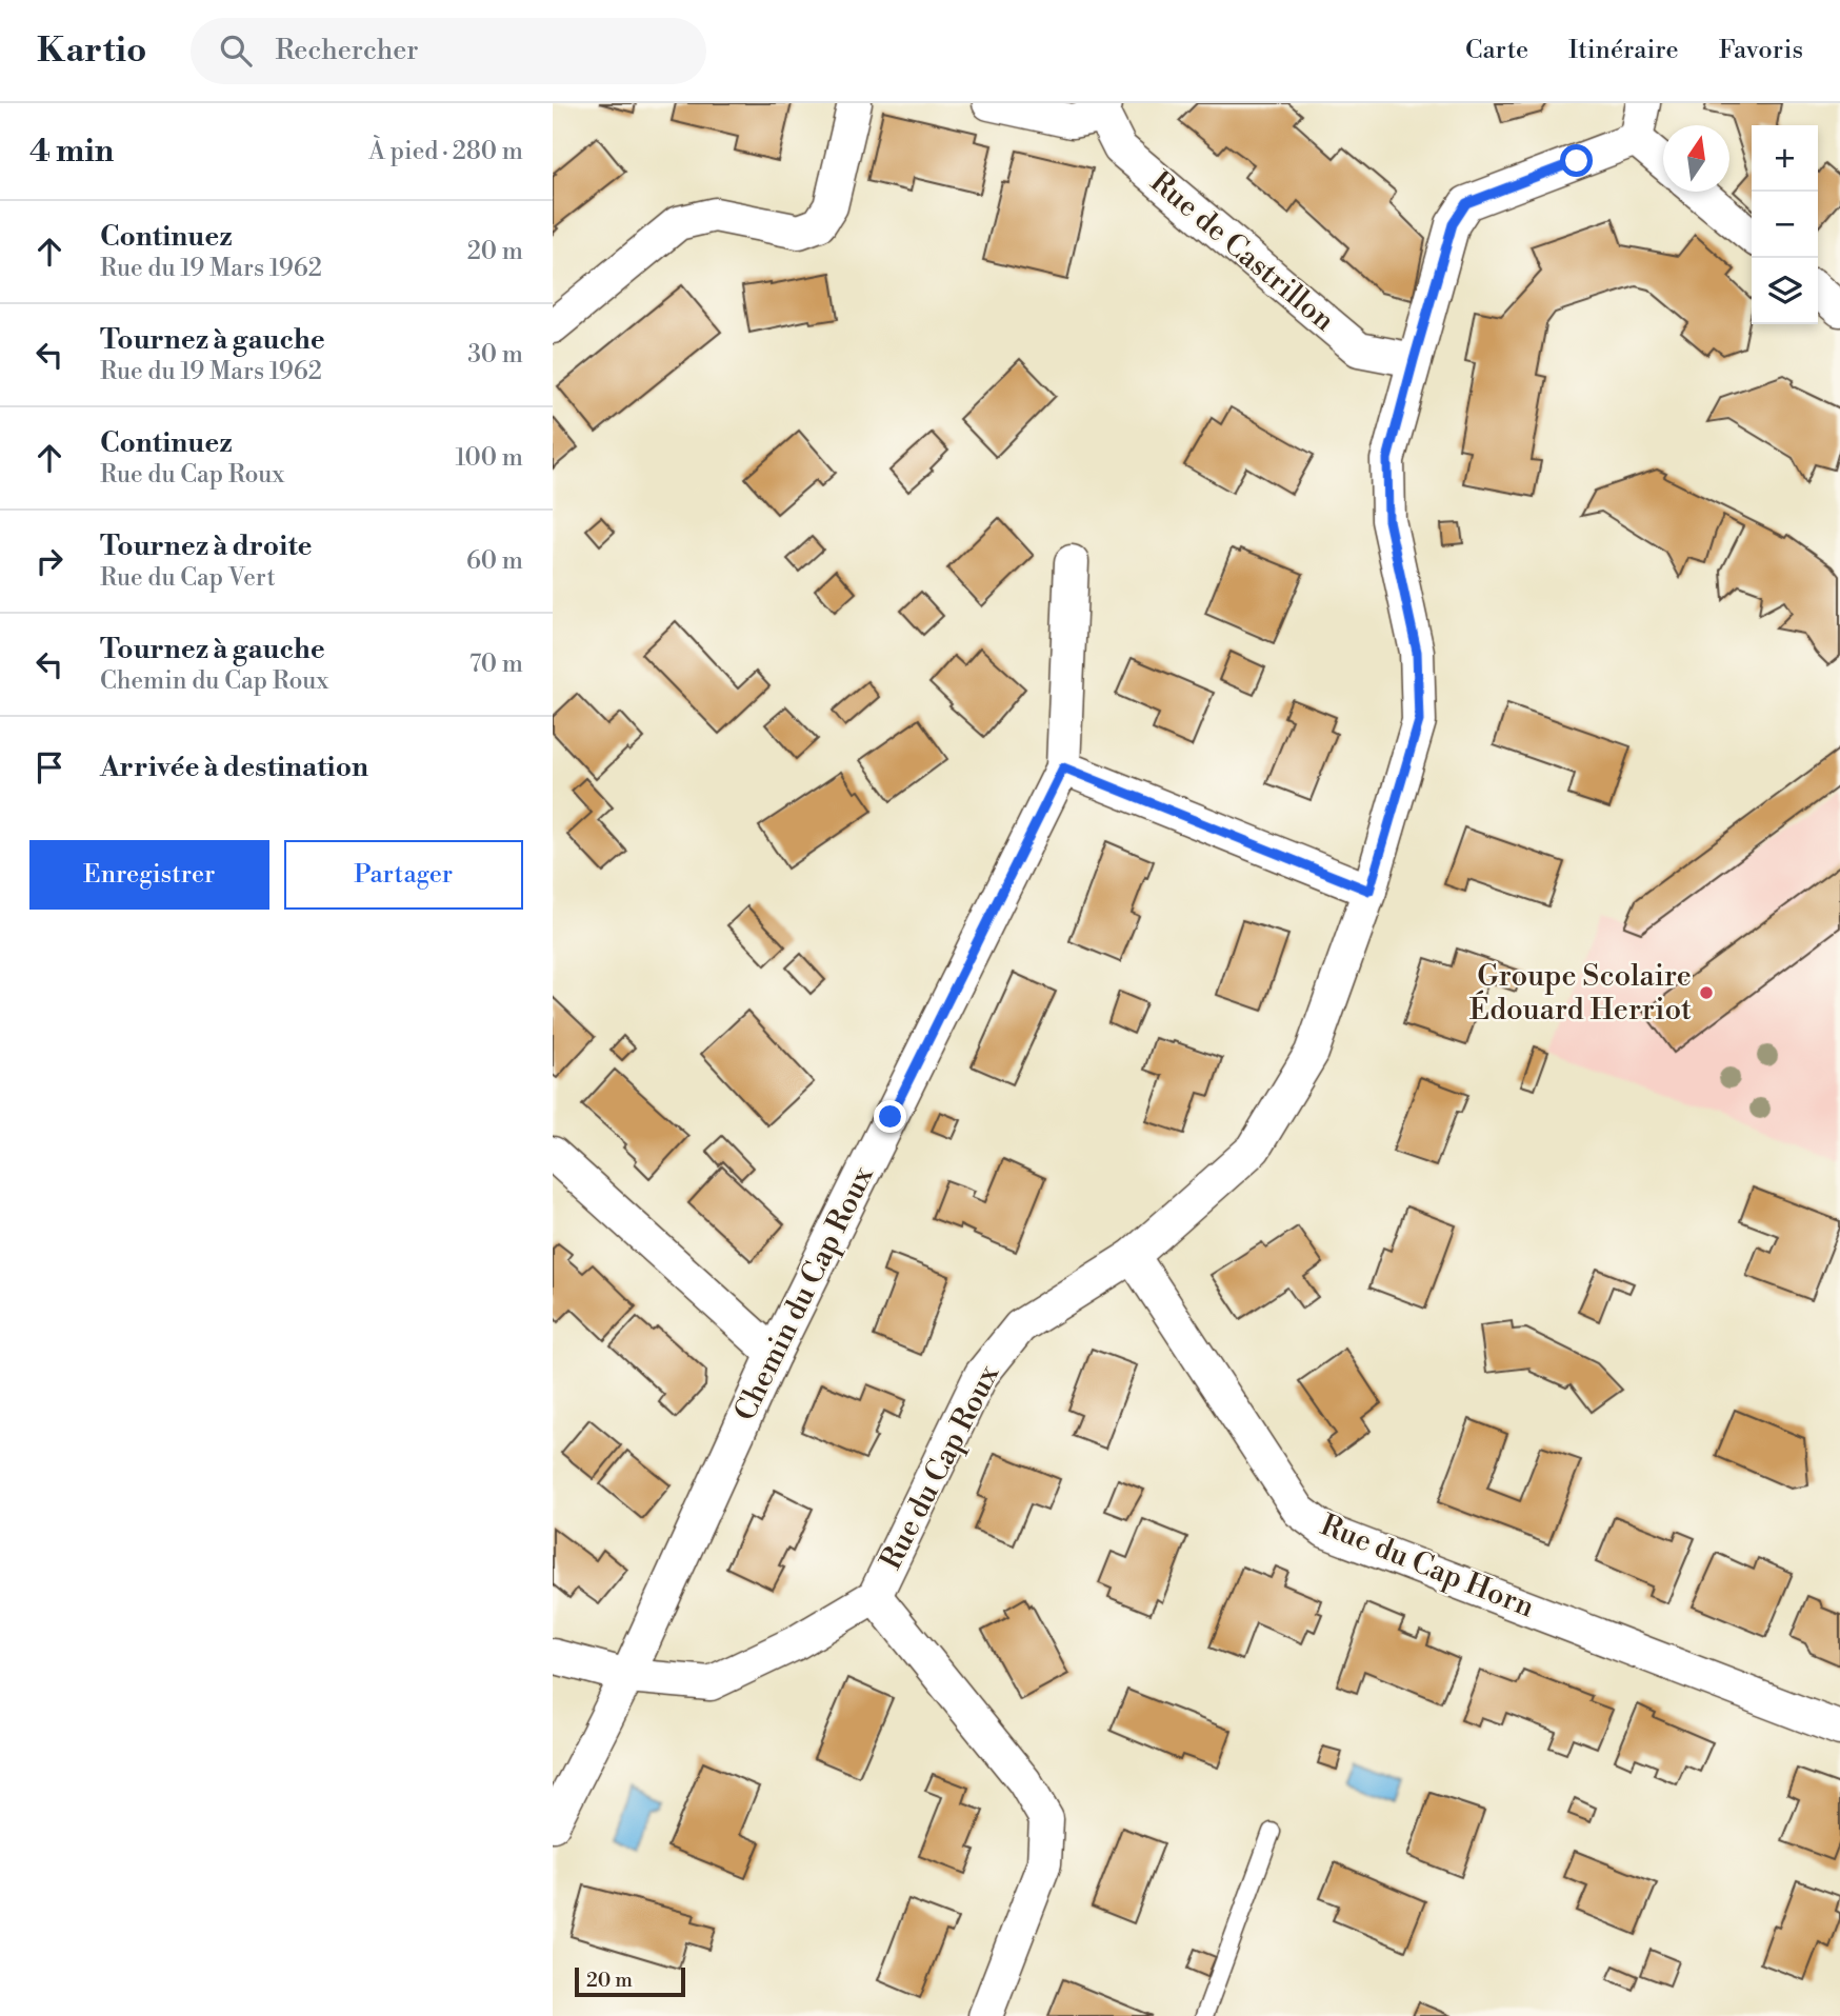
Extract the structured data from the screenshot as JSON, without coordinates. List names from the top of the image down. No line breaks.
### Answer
{"streets":{"street":["Rue de Castrillon","Chemin du Cap Roux","Rue du Cap Roux","Rue du Cap Horn"]},"crossings":[["Rue de Castrillon","Rue du Cap Roux"],["Chemin du Cap Roux","Rue du Cap Roux"],["Rue du Cap Roux","Rue du Cap Horn"]],"places":["Groupe Scolaire Édouard Herriot"],"scale_bar":"20 m","north":"top","page":{"header":"Kartio","search":"Rechercher","nav":["Carte","Itinéraire","Favoris"],"heading":["4 min","À pied · 280 m"],"map_buttons":["+","−"],"list":[["Continuez","Rue du 19 Mars 1962","20 m"],["Tournez à gauche","Rue du 19 Mars 1962","30 m"],["Continuez","Rue du Cap Roux","100 m"],["Tournez à droite","Rue du Cap Vert","60 m"],["Tournez à gauche","Chemin du Cap Roux","70 m"],"Arrivée à destination"],"buttons":["Enregistrer","Partager"],"scale":"20 m"}}
